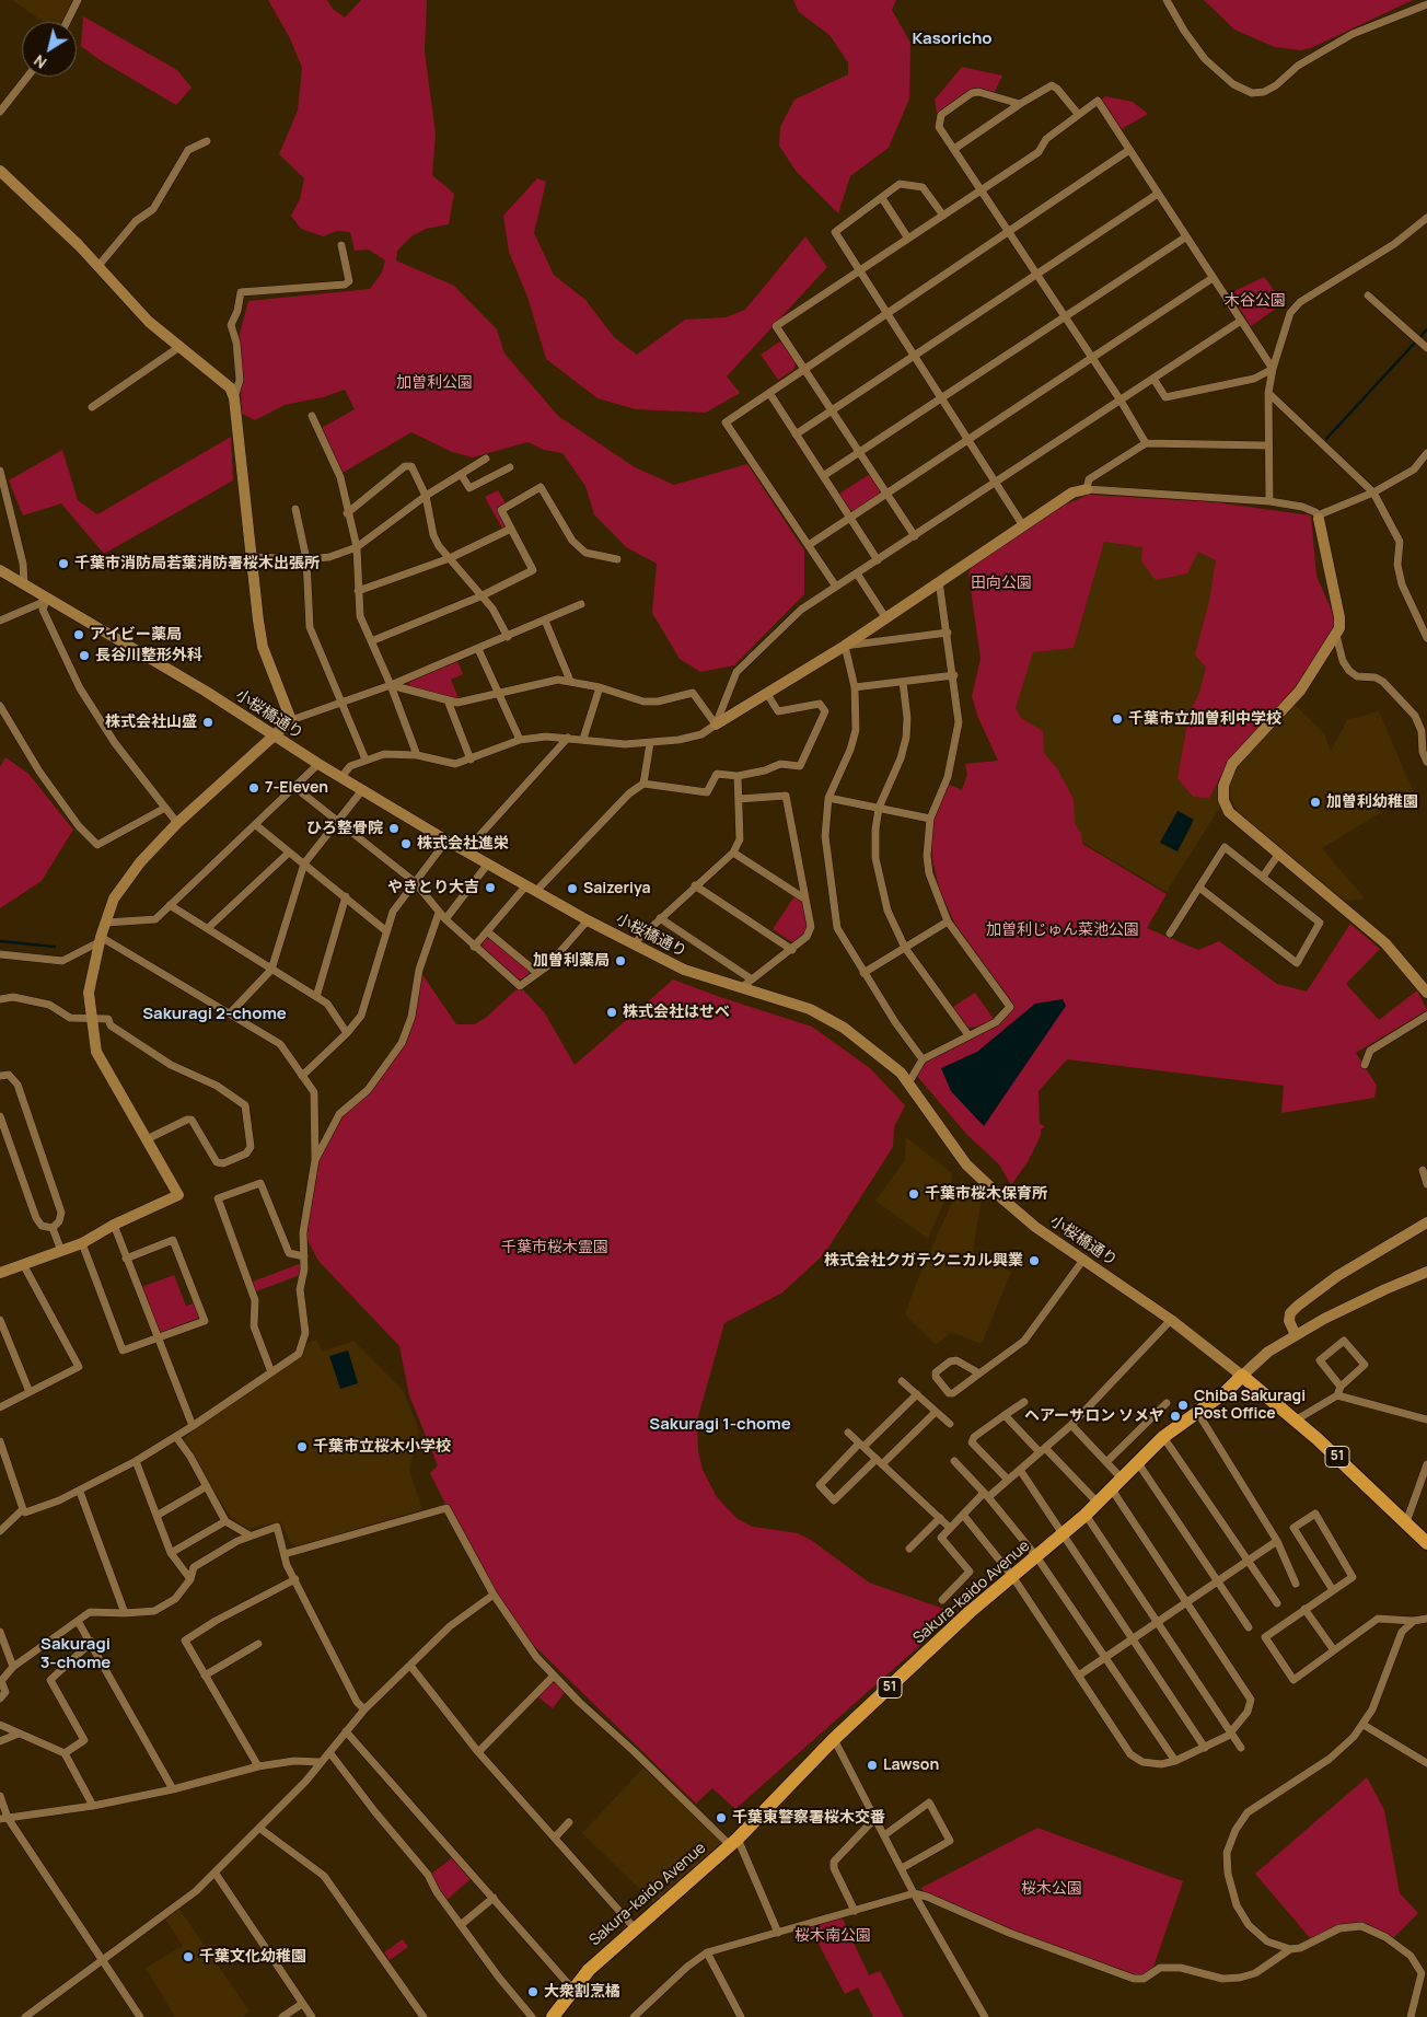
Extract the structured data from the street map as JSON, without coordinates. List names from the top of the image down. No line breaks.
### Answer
{"streets":{"highway":["51","Sakura-kaido Avenue"],"street":["小桜橋通り"]},"crossings":[["小桜橋通り","51"],["小桜橋通り","Sakura-kaido Avenue"],["51","Sakura-kaido Avenue"]],"districts":["Kasoricho","Sakuragi 2-chome","Sakuragi 1-chome","Sakuragi 3-chome"],"parks":["木谷公園","加曽利公園","田向公園","加曽利じゅん菜池公園","千葉市桜木霊園","桜木公園","桜木南公園"],"places":["千葉市消防局若葉消防署桜木出張所","アイビー薬局","長谷川整形外科","千葉市立加曽利中学校","株式会社山盛","7-Eleven","加曽利幼稚園","ひろ整骨院","株式会社進栄","やきとり大吉","Saizeriya","加曽利薬局","株式会社はせべ","千葉市桜木保育所","株式会社クガテクニカル興業","Chiba Sakuragi Post Office","ヘアーサロン ソメヤ","千葉市立桜木小学校","Lawson","千葉東警察署桜木交番","千葉文化幼稚園","大衆割烹橘"],"north":"bottom left"}
